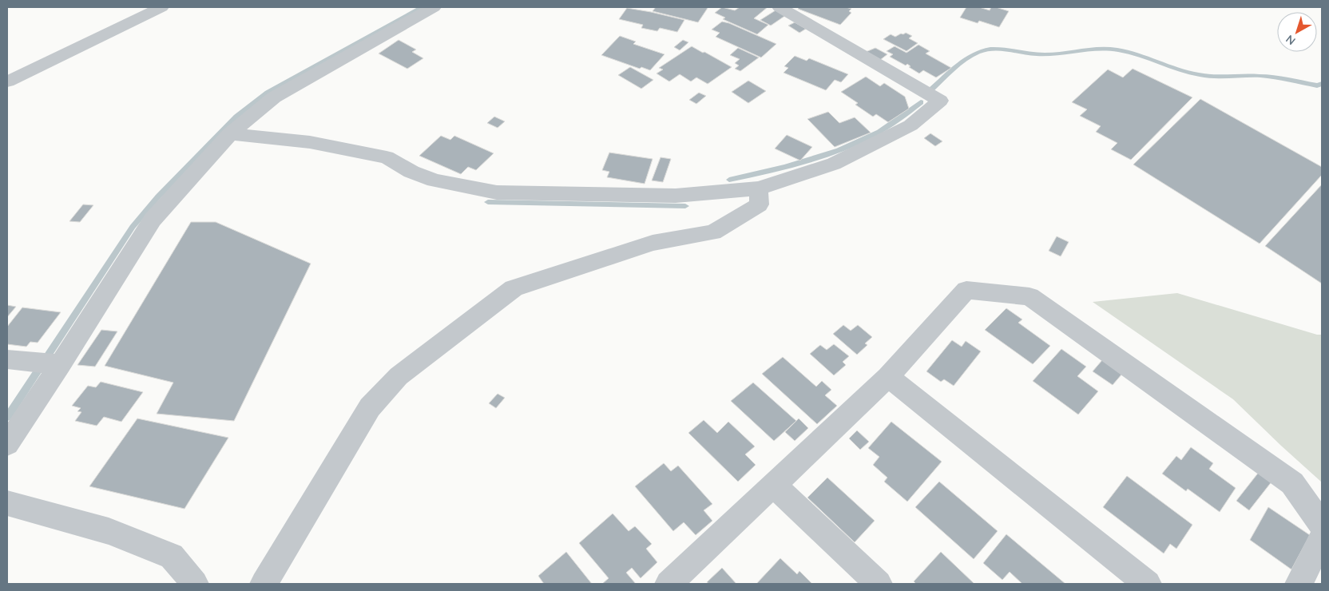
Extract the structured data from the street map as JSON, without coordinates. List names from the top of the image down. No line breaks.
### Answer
{"north":"bottom left"}
